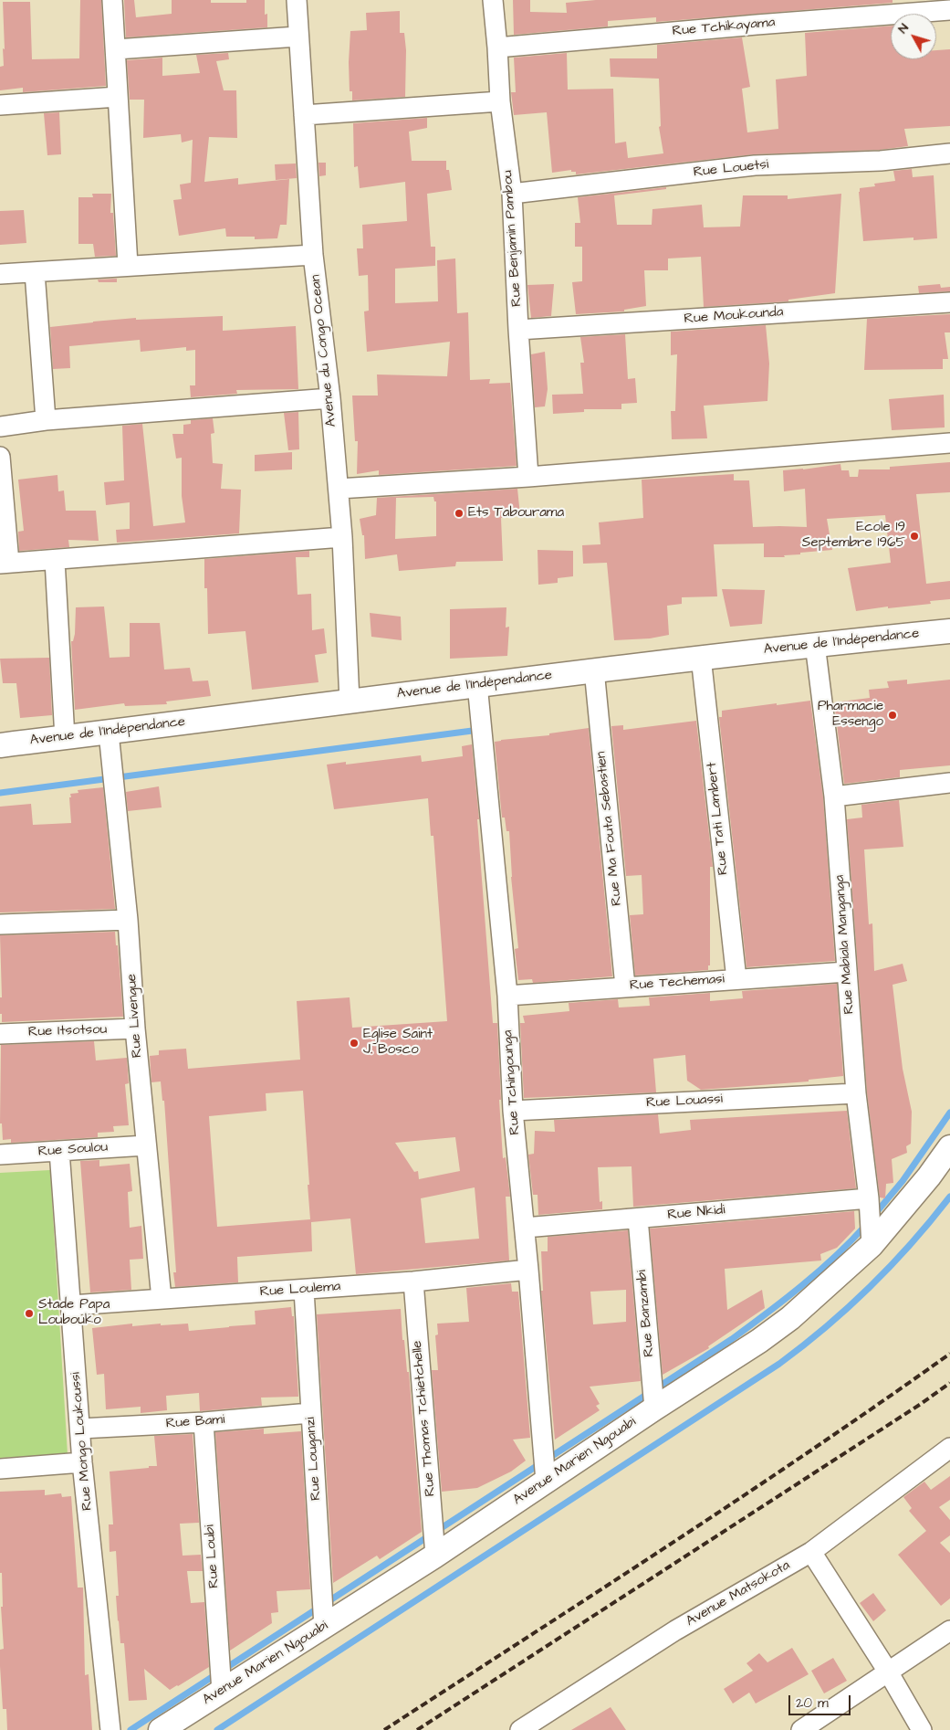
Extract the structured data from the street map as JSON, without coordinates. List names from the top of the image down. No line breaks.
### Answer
{"streets":{"street":["Rue Tchikayama","Rue Louetsi","Rue Benjamin Pambou","Rue Moukounda","Avenue du Congo Ocean","Avenue de l'Indépendance","Rue Tati Lambert","Rue Ma Fouta Sebastien","Rue Mabiala Manganga","Rue Techemasi","Rue Livengue","Rue Itsotsou","Rue Tchingounga","Rue Louassi","Rue Soulou","Rue Nkidi","Rue Loulema","Rue Banzambi","Rue Thomas Tchietchelle","Rue Bami","Rue Mongo Loukoussi","Rue Louganzi","Avenue Marien Ngouabi","Rue Loubi","Avenue Matsokota"]},"crossings":[["Rue Tchikayama","Rue Benjamin Pambou"],["Rue Louetsi","Rue Benjamin Pambou"],["Rue Benjamin Pambou","Rue Moukounda"],["Avenue du Congo Ocean","Avenue de l'Indépendance"],["Avenue de l'Indépendance","Rue Tati Lambert"],["Avenue de l'Indépendance","Rue Ma Fouta Sebastien"],["Avenue de l'Indépendance","Rue Mabiala Manganga"],["Avenue de l'Indépendance","Rue Livengue"],["Avenue de l'Indépendance","Rue Tchingounga"],["Rue Tati Lambert","Rue Techemasi"],["Rue Ma Fouta Sebastien","Rue Techemasi"],["Rue Mabiala Manganga","Rue Techemasi"],["Rue Mabiala Manganga","Rue Louassi"],["Rue Mabiala Manganga","Rue Nkidi"],["Rue Mabiala Manganga","Avenue Marien Ngouabi"],["Rue Techemasi","Rue Tchingounga"],["Rue Livengue","Rue Itsotsou"],["Rue Livengue","Rue Soulou"],["Rue Livengue","Rue Loulema"],["Rue Tchingounga","Rue Louassi"],["Rue Tchingounga","Rue Nkidi"],["Rue Tchingounga","Rue Loulema"],["Rue Tchingounga","Avenue Marien Ngouabi"],["Rue Soulou","Rue Mongo Loukoussi"],["Rue Nkidi","Rue Banzambi"],["Rue Loulema","Rue Thomas Tchietchelle"],["Rue Loulema","Rue Mongo Loukoussi"],["Rue Loulema","Rue Louganzi"],["Rue Banzambi","Avenue Marien Ngouabi"],["Rue Thomas Tchietchelle","Avenue Marien Ngouabi"],["Rue Bami","Rue Mongo Loukoussi"],["Rue Bami","Rue Louganzi"],["Rue Bami","Rue Loubi"],["Rue Louganzi","Avenue Marien Ngouabi"],["Avenue Marien Ngouabi","Rue Loubi"]],"places":["Ets Tabourama","Ecole 19 Septembre 1965","Pharmacie Essengo","Eglise Saint J. Bosco","Stade Papa Loubouko"],"scale_bar":"20 m","north":"top left"}
